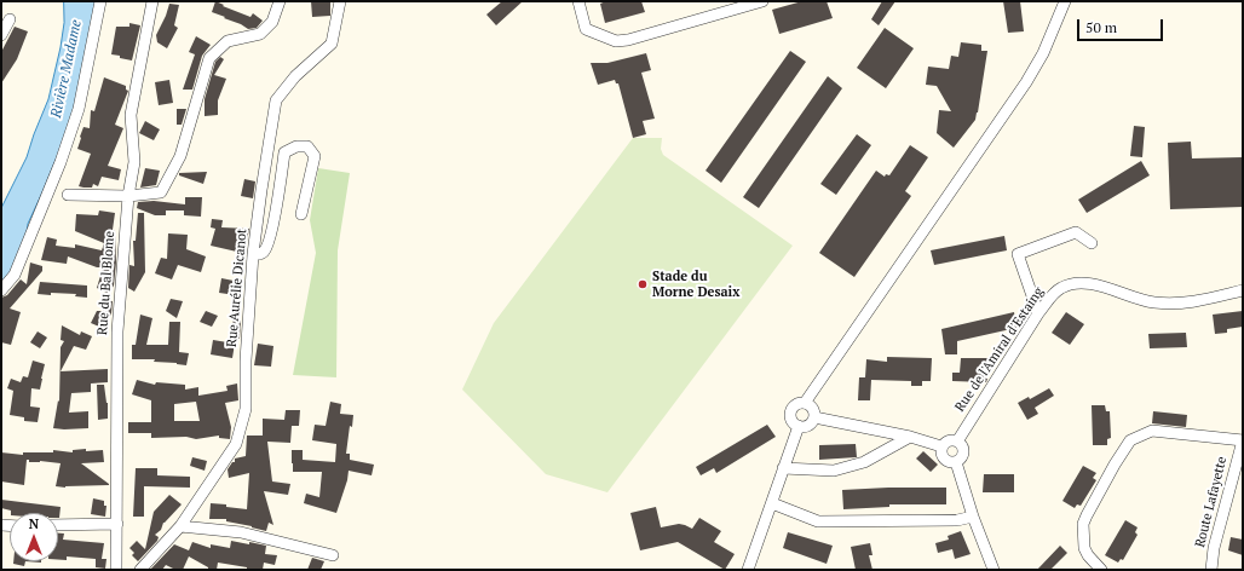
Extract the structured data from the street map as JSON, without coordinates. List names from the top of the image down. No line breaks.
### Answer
{"streets":{"street":["Rue du Bal Blome","Rue Aurélie Dicanot","Rue de l'Amiral d'Estaing","Route Lafayette"]},"water":["Rivière Madame"],"places":["Stade du Morne Desaix"],"scale_bar":"50 m","north":"top"}
